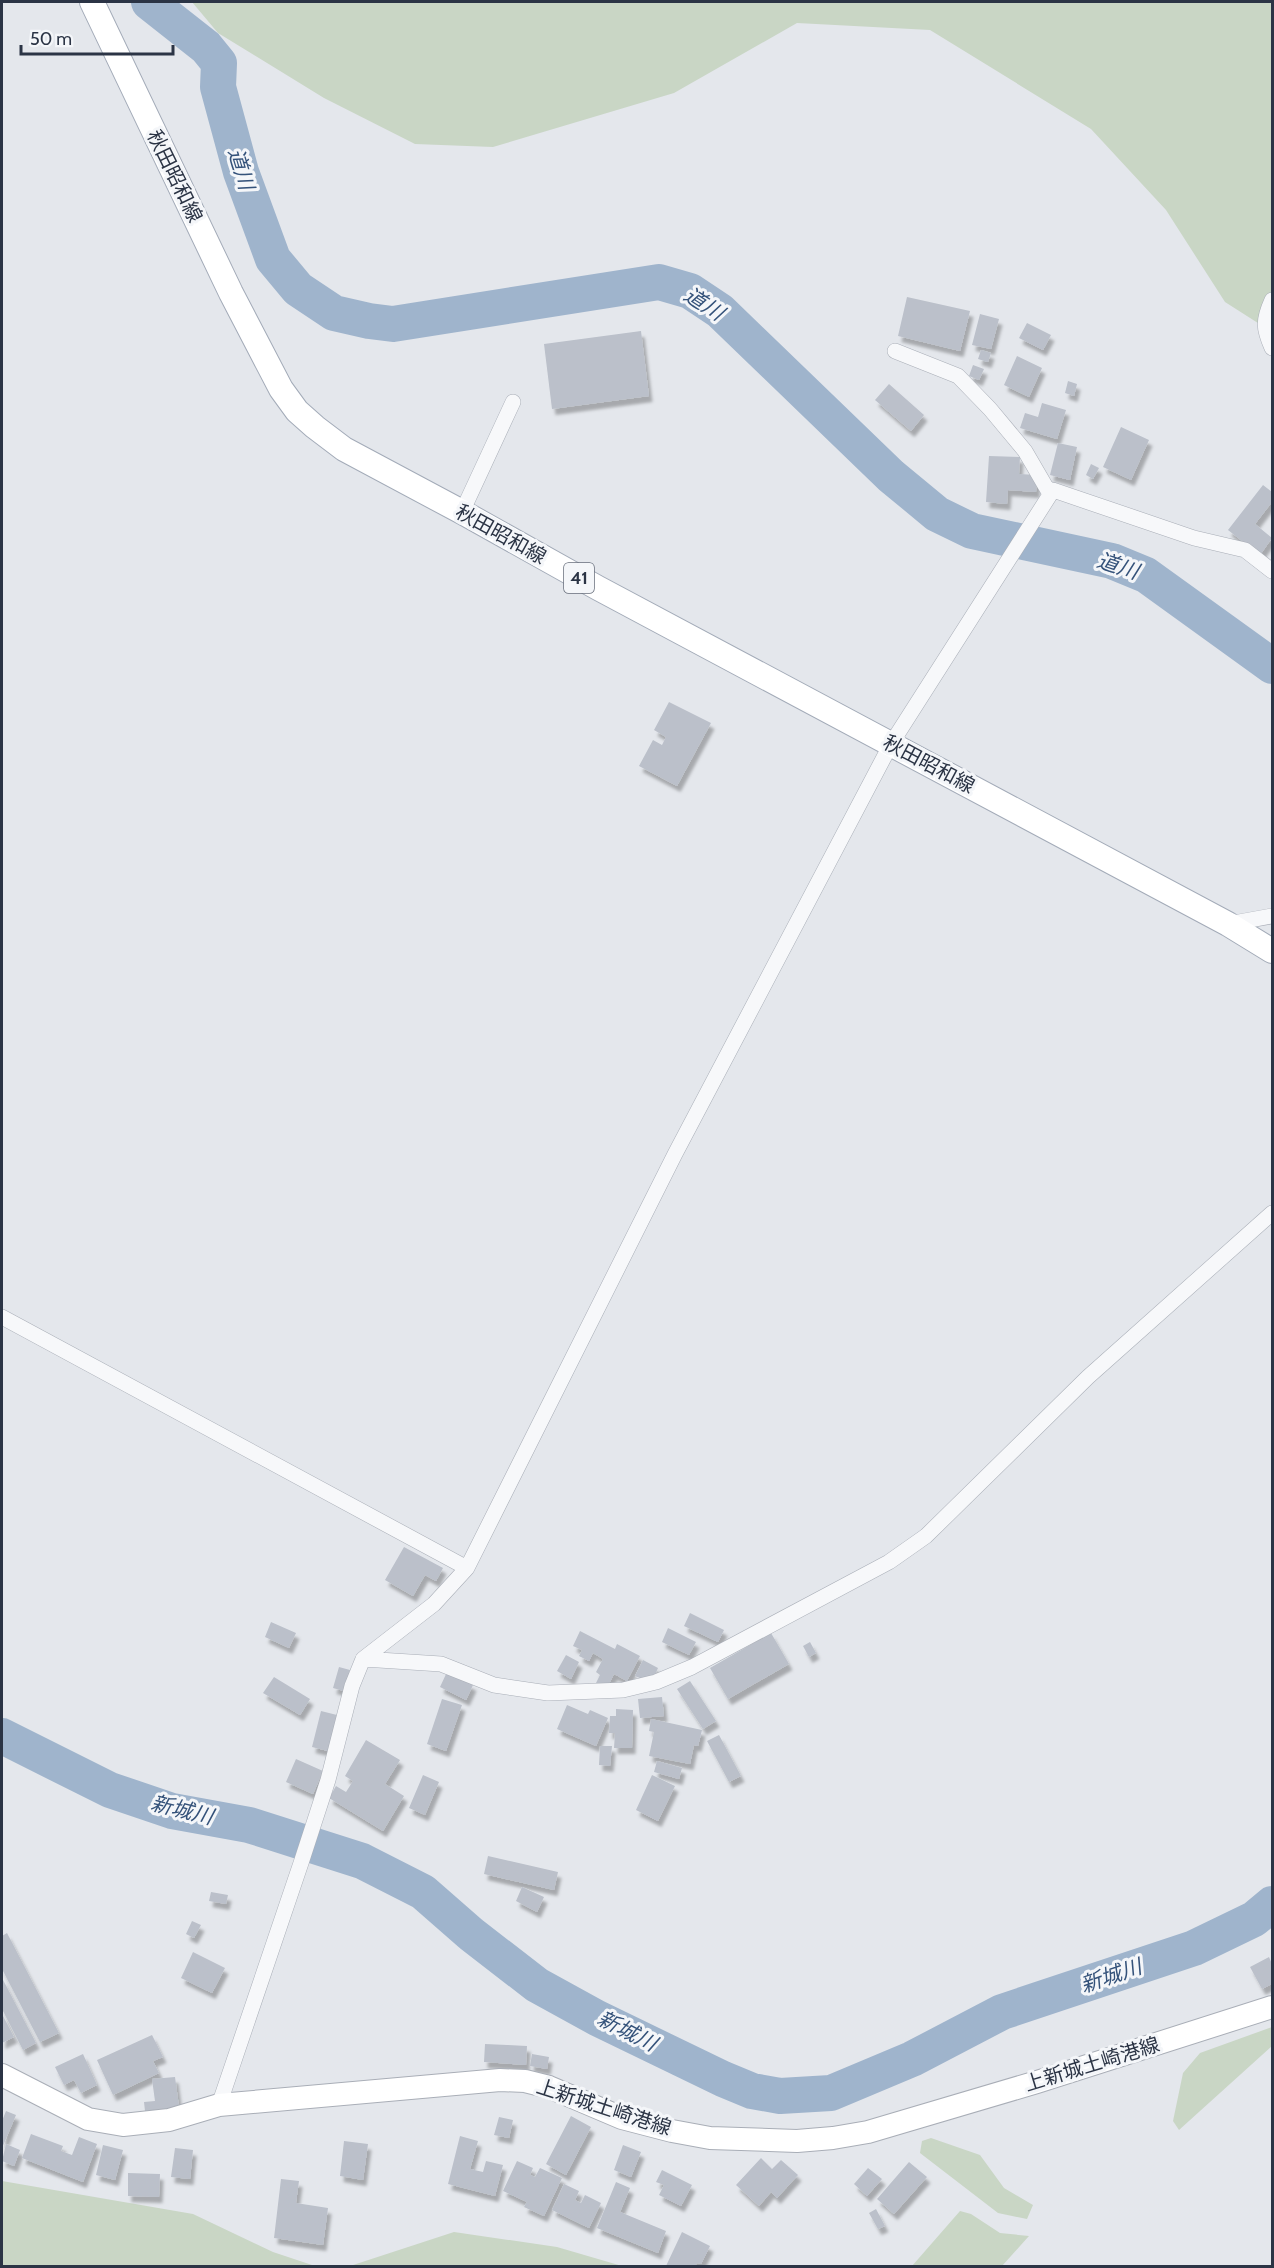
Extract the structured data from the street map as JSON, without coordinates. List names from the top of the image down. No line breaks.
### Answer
{"streets":{"main road":["秋田昭和線","41","上新城土崎港線"]},"water":["道川","新城川"],"scale_bar":"50 m"}
